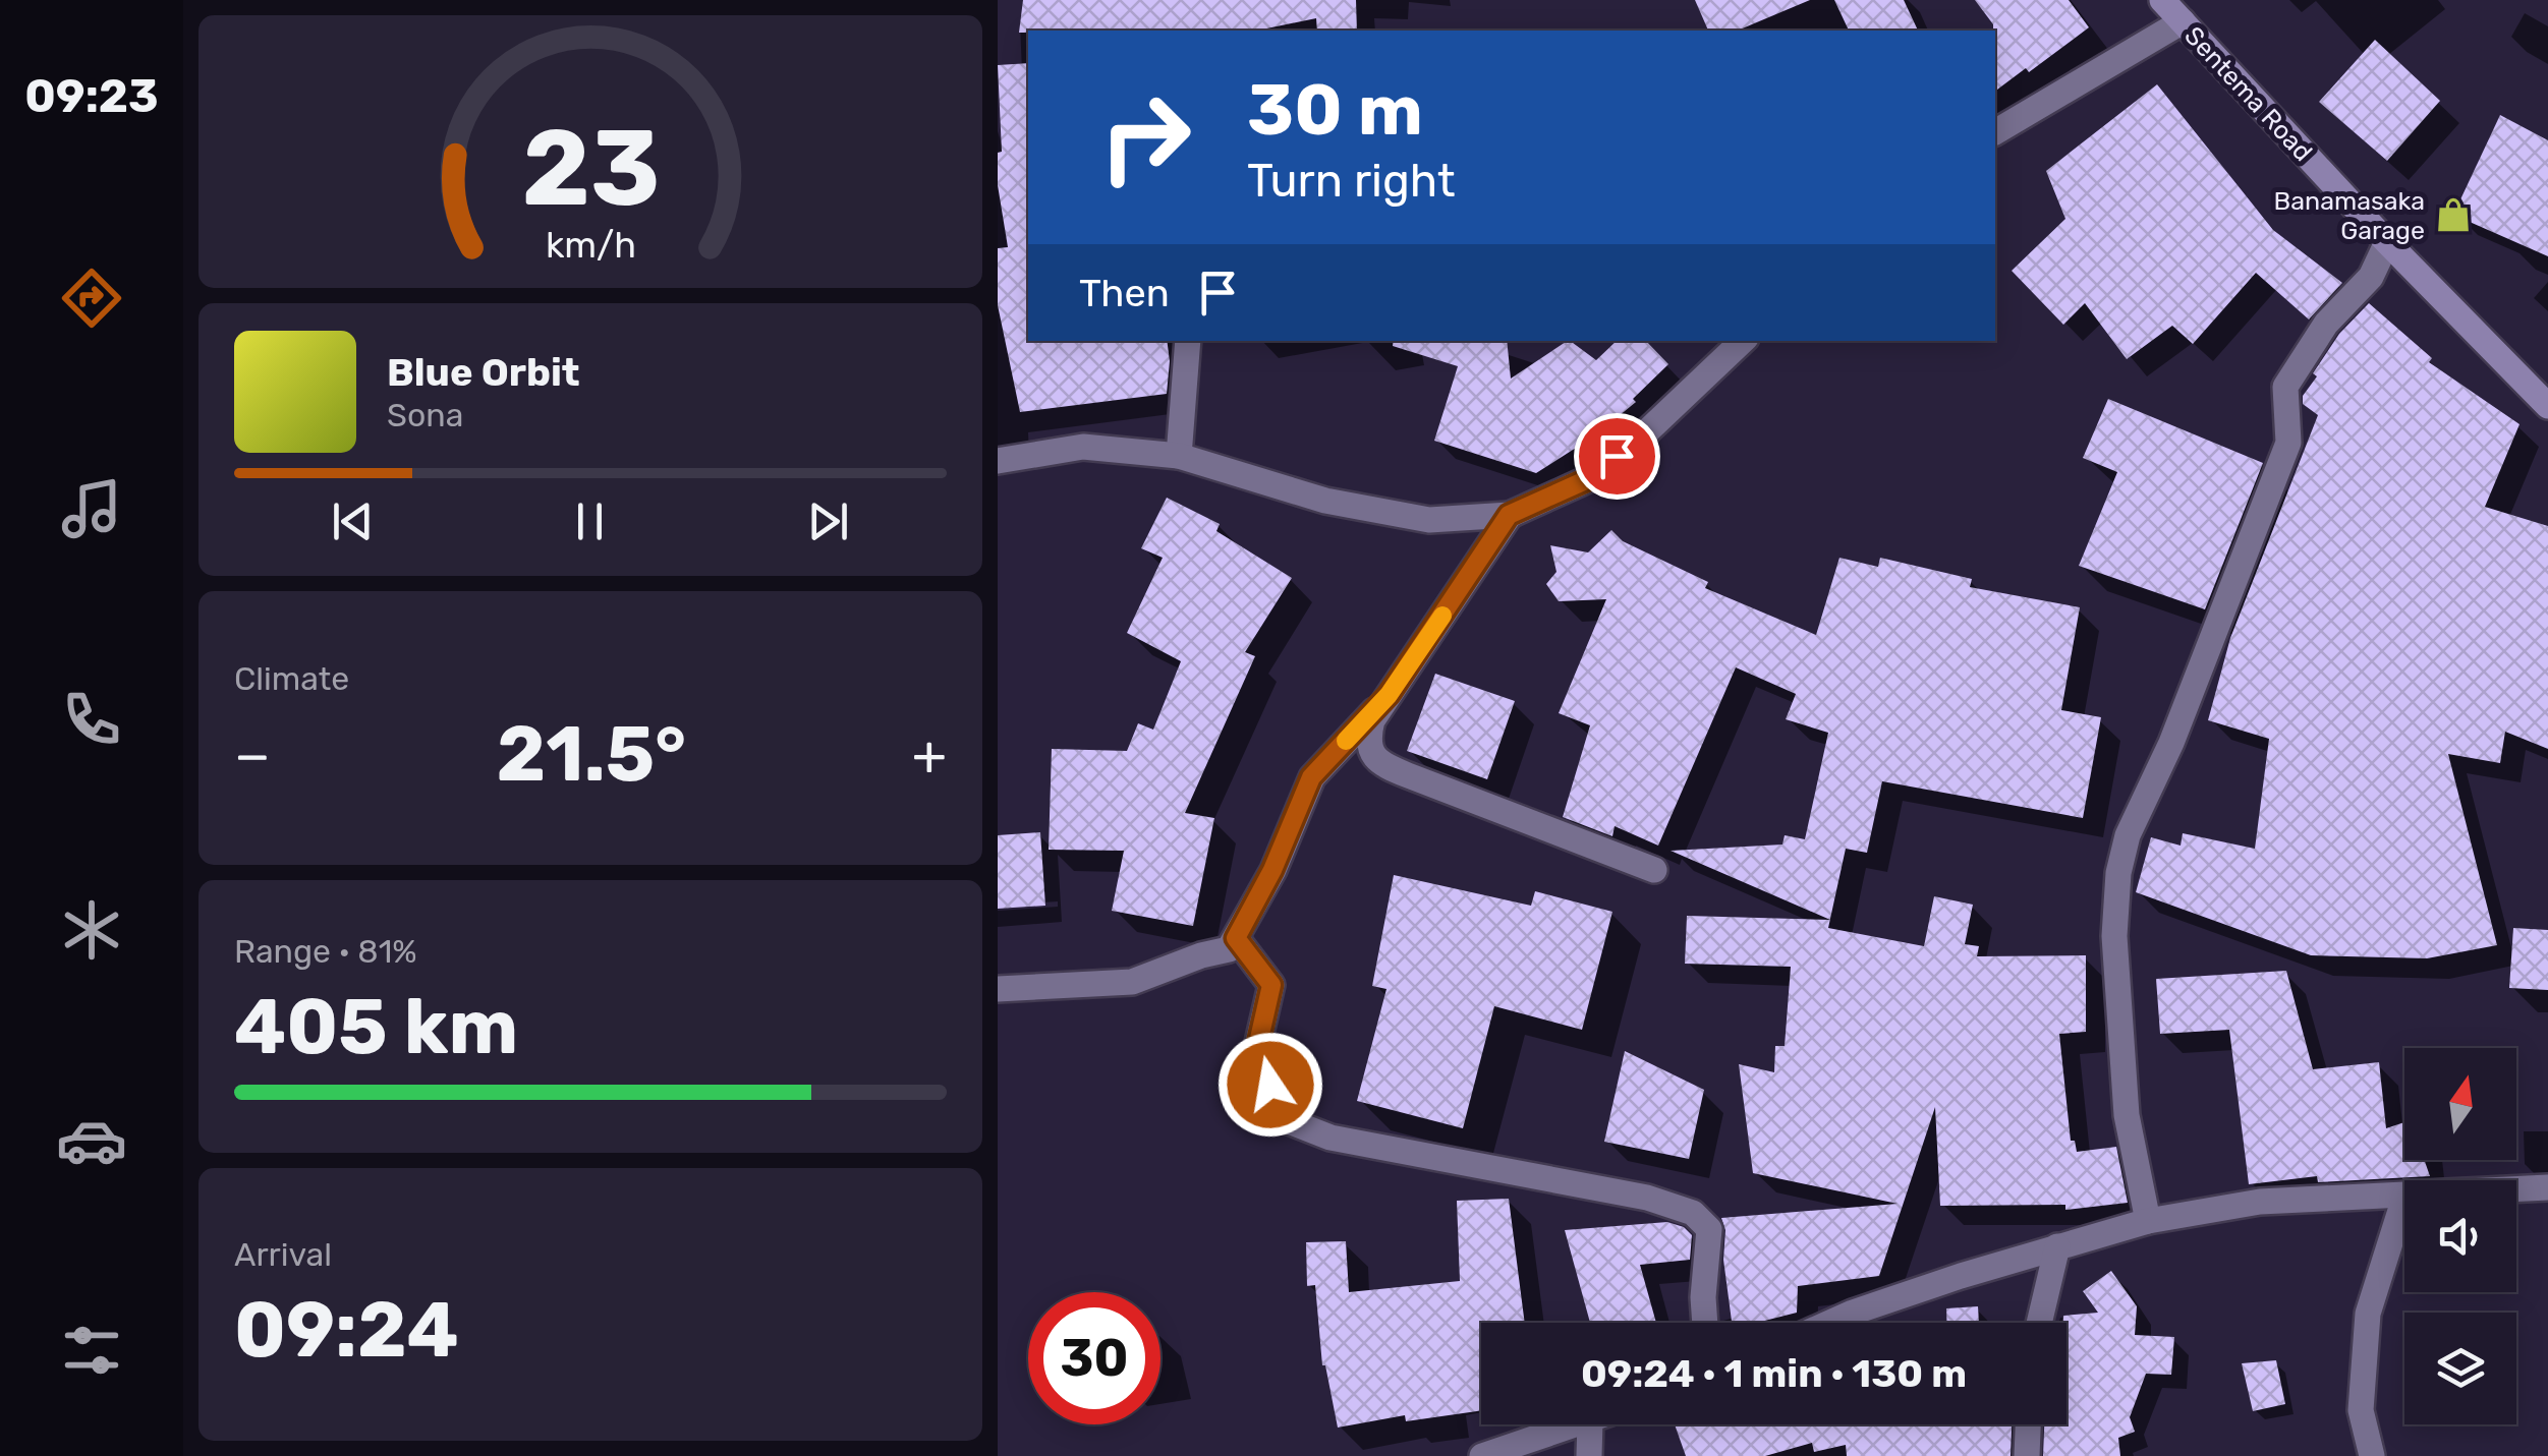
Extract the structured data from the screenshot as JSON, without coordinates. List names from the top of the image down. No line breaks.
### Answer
{"streets":{"main road":["Sentema Road"]},"places":{"shop":["Banamasaka Garage"]},"north":"top","page":{"tabs":"09:23","turn":["30 m","Turn right"],"then":"Then","song":["Blue Orbit","Sona"],"tile":["Climate",["Range · 81%","405 km"],["Arrival","09:24"]],"heat":["−","21.5°","+"],"limit":"30","trip":"09:24 · 1 min · 130 m","gauge":["23","km/h"]}}
